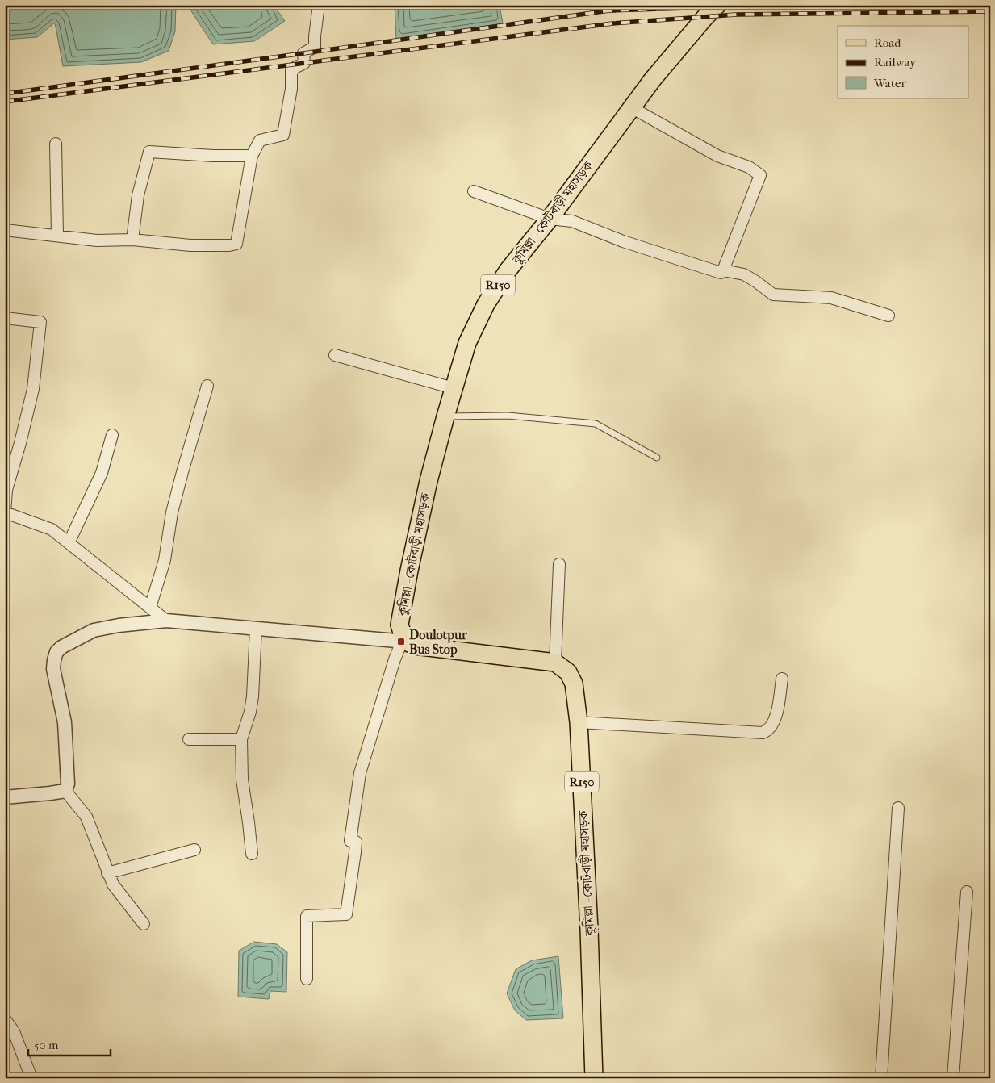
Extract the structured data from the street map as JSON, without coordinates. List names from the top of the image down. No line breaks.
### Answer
{"streets":{"main road":["কুমিল্লা - কোটবাড়ী মহাসড়ক","R150"]},"places":{"transit":["Doulotpur Bus Stop"]},"legend":["Road","Railway","Water"],"scale_bar":"50 m"}
